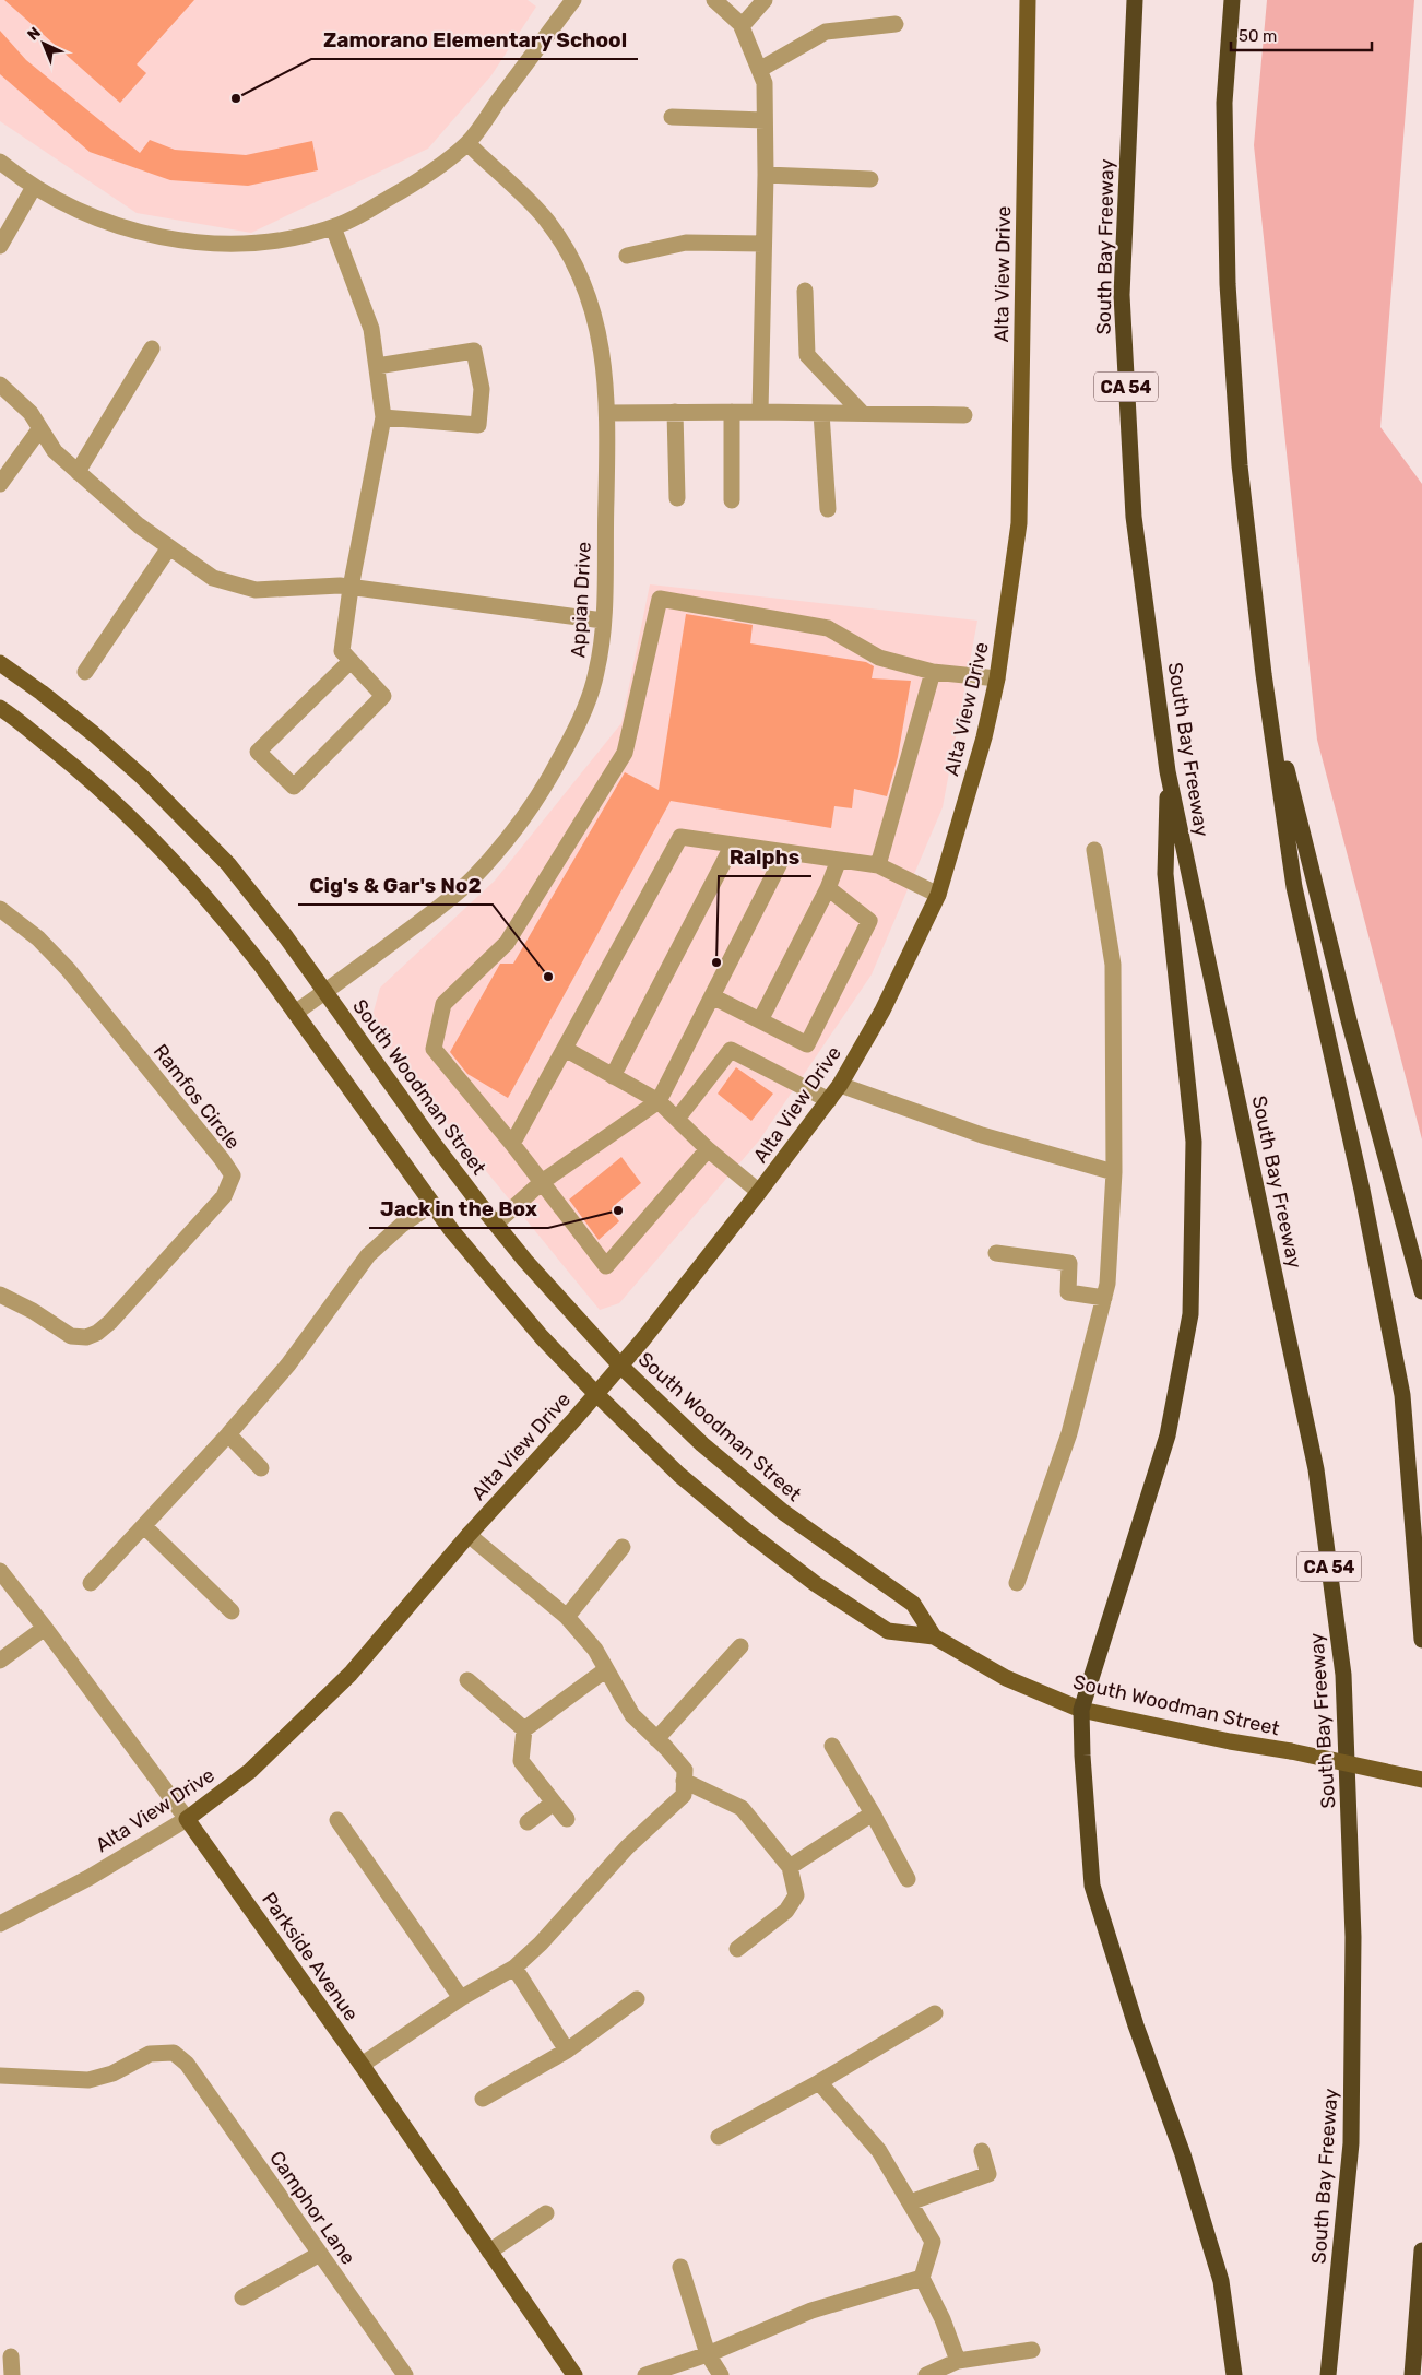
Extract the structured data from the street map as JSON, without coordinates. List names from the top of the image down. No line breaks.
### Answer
{"streets":{"highway":["South Bay Freeway","CA 54"],"main road":["Alta View Drive","South Woodman Street","Parkside Avenue"],"street":["Appian Drive","Ramfos Circle","Camphor Lane"]},"crossings":[["Alta View Drive","South Woodman Street"],["Alta View Drive","Parkside Avenue"],["Appian Drive","South Woodman Street"]],"places":["Zamorano Elementary School","Ralphs","Cig's & Gar's No2","Jack in the Box"],"scale_bar":"50 m","north":"top left"}
